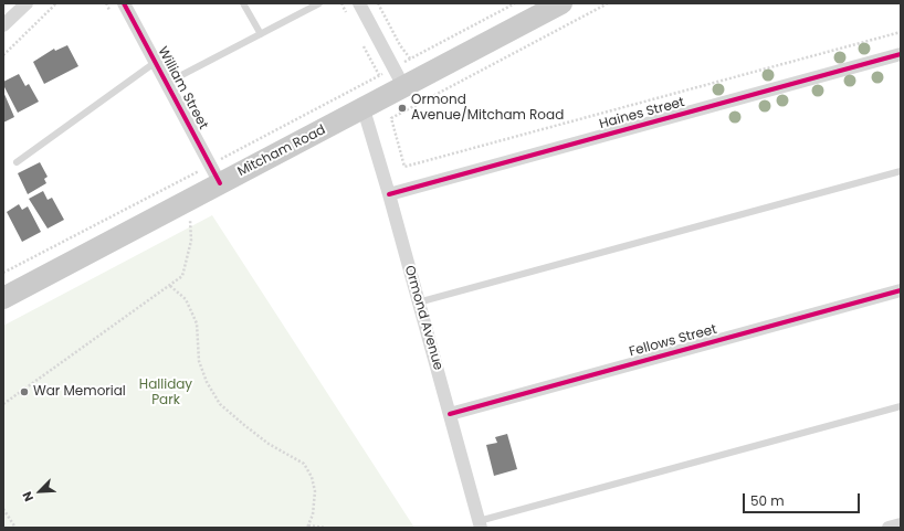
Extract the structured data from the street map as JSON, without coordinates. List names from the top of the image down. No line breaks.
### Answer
{"streets":{"main road":["Mitcham Road"],"street":["William Street","Haines Street","Ormond Avenue","Fellows Street"]},"crossings":[["William Street","Mitcham Road"],["Haines Street","Ormond Avenue"],["Mitcham Road","Ormond Avenue"],["Ormond Avenue","Fellows Street"]],"parks":["Halliday Park"],"places":["Ormond Avenue/Mitcham Road","War Memorial"],"scale_bar":"50 m","north":"bottom left"}
